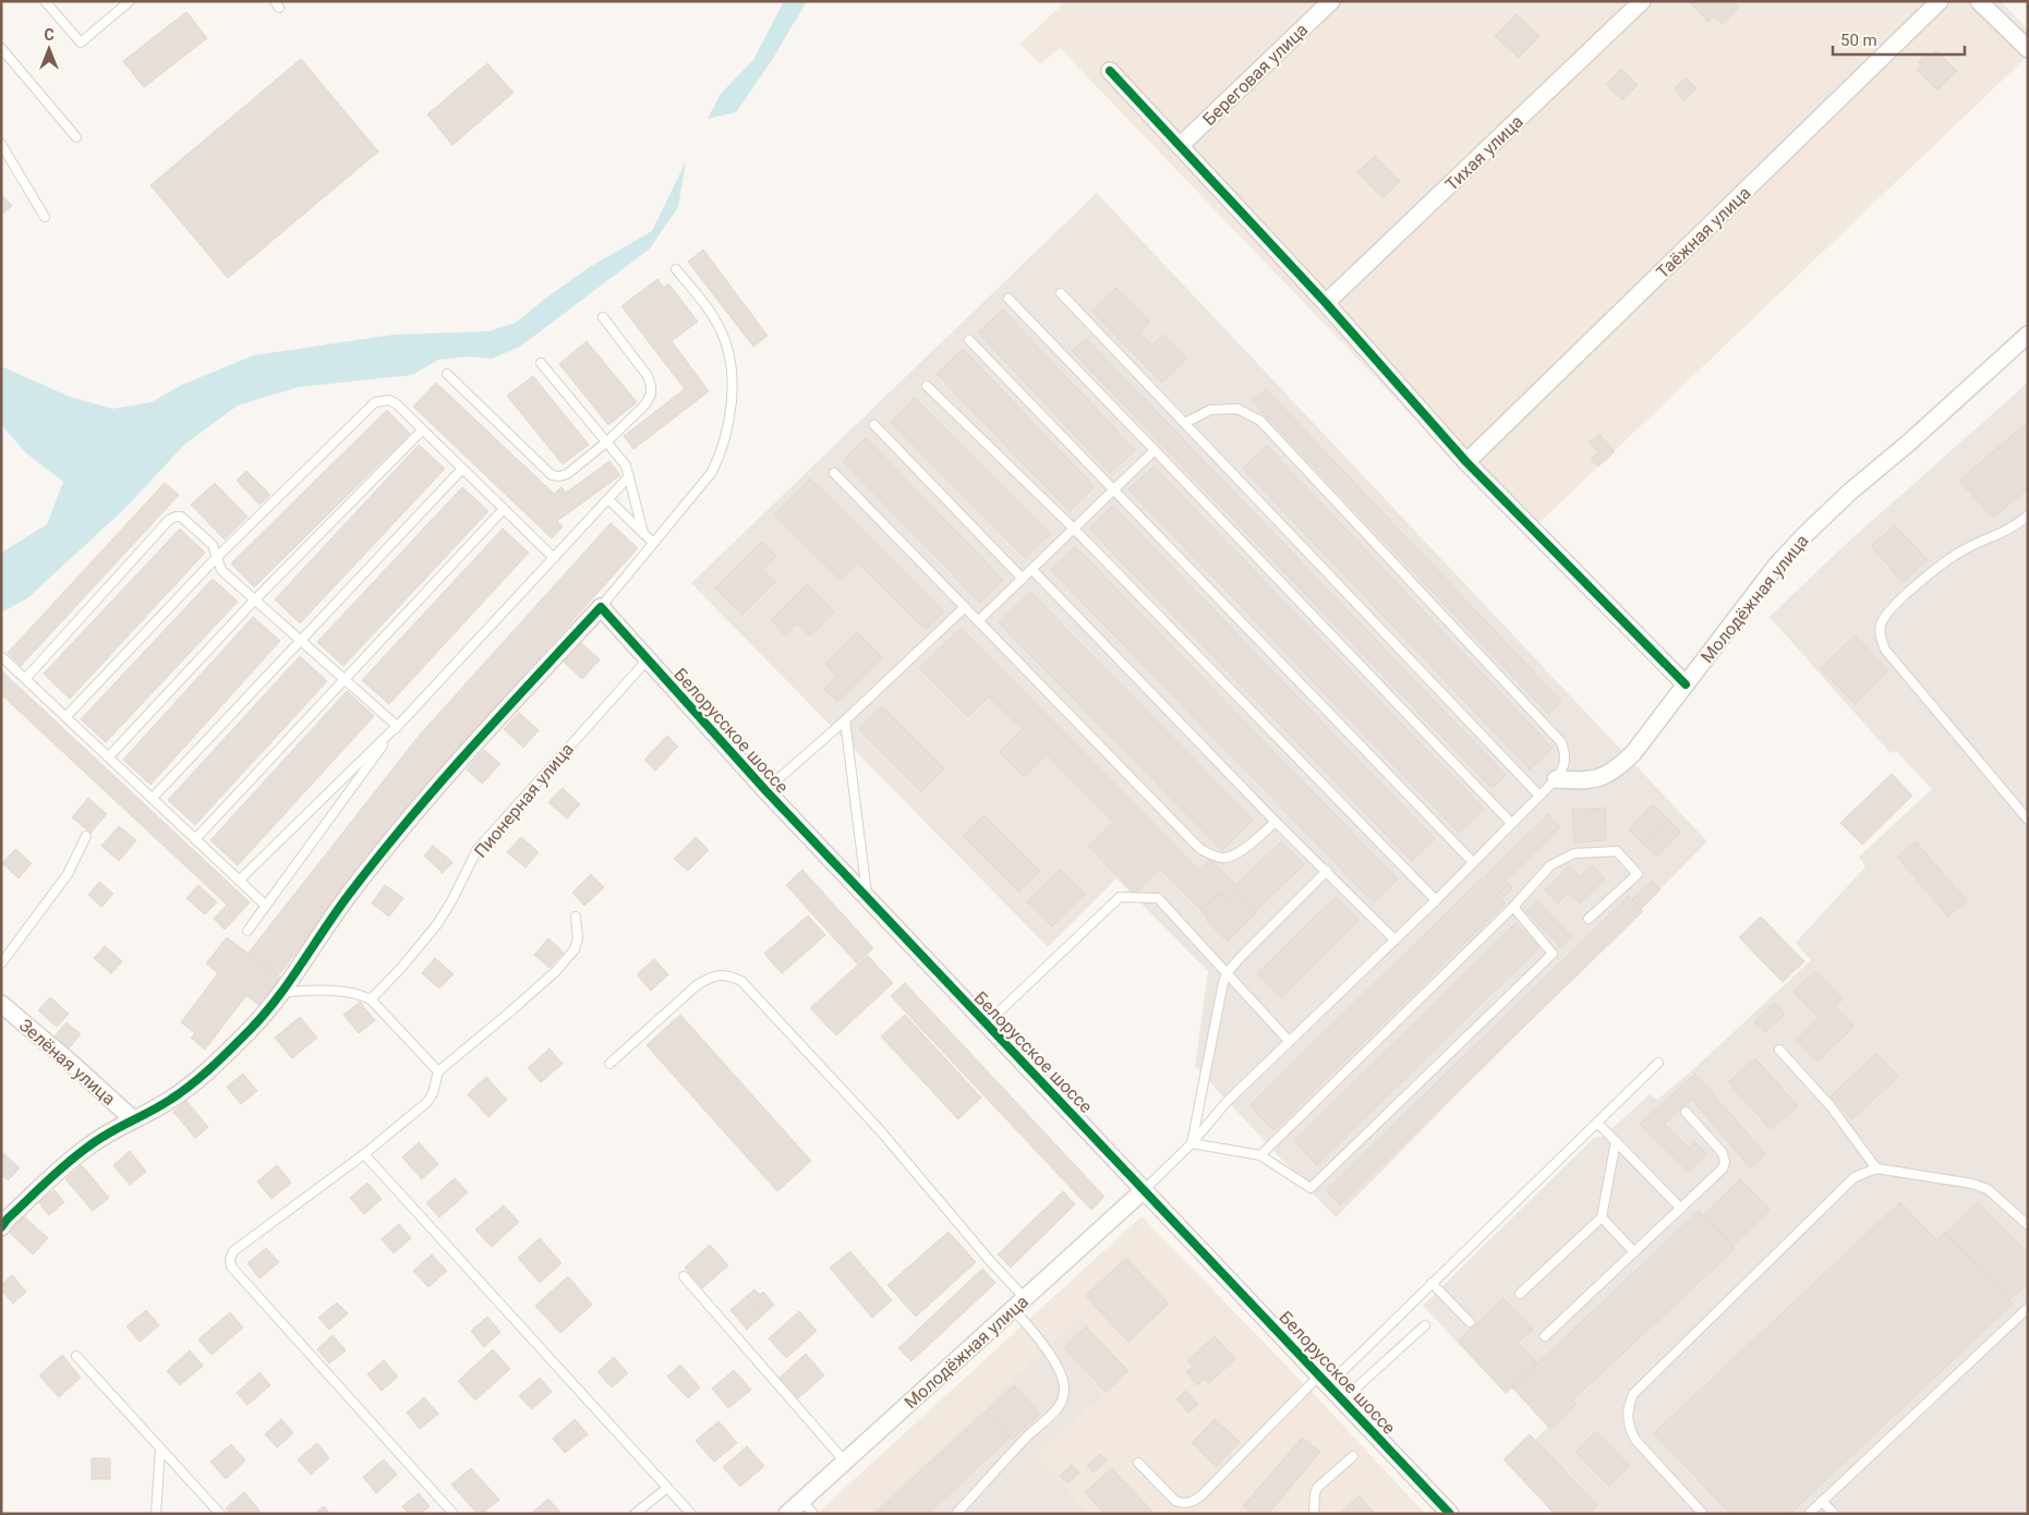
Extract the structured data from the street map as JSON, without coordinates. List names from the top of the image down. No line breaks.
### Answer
{"streets":{"street":["Береговая улица","Тихая улица","Таёжная улица","Молодёжная улица","Белорусское шоссе","Зелёная улица"],"lane":["Пионерная улица"]},"crossings":[["Молодёжная улица","Белорусское шоссе"],["Белорусское шоссе","Пионерная улица"]],"scale_bar":"50 m","north":"top"}
